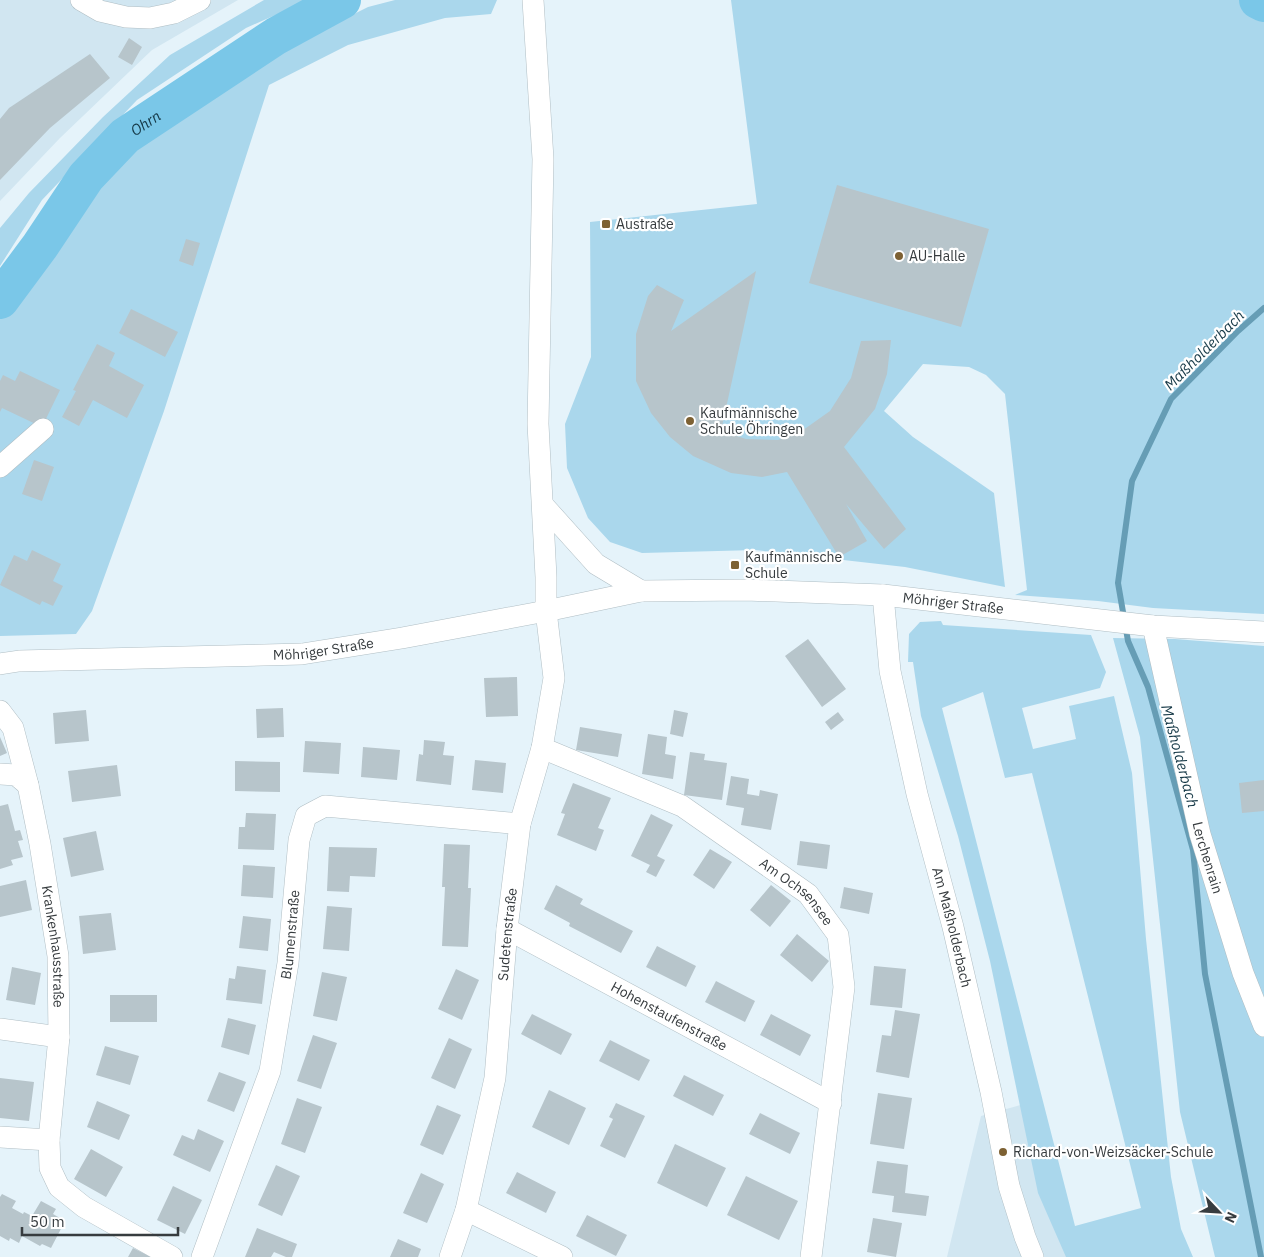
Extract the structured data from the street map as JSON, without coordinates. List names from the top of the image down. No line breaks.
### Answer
{"streets":{"street":["Möhriger Straße","Lerchenrain","Am Ochsensee","Am Maßholderbach","Blumenstraße","Sudetenstraße","Krankenhausstraße","Hohenstaufenstraße"]},"crossings":[["Möhriger Straße","Lerchenrain"],["Möhriger Straße","Am Maßholderbach"],["Möhriger Straße","Sudetenstraße"],["Am Ochsensee","Sudetenstraße"],["Am Ochsensee","Hohenstaufenstraße"],["Blumenstraße","Sudetenstraße"],["Sudetenstraße","Hohenstaufenstraße"]],"water":["Ohrn","Maßholderbach"],"places":{"transit":["Austraße","Kaufmännische Schule"],"other":["AU-Halle","Kaufmännische Schule Öhringen","Richard-von-Weizsäcker-Schule"]},"scale_bar":"50 m","north":"bottom right"}
